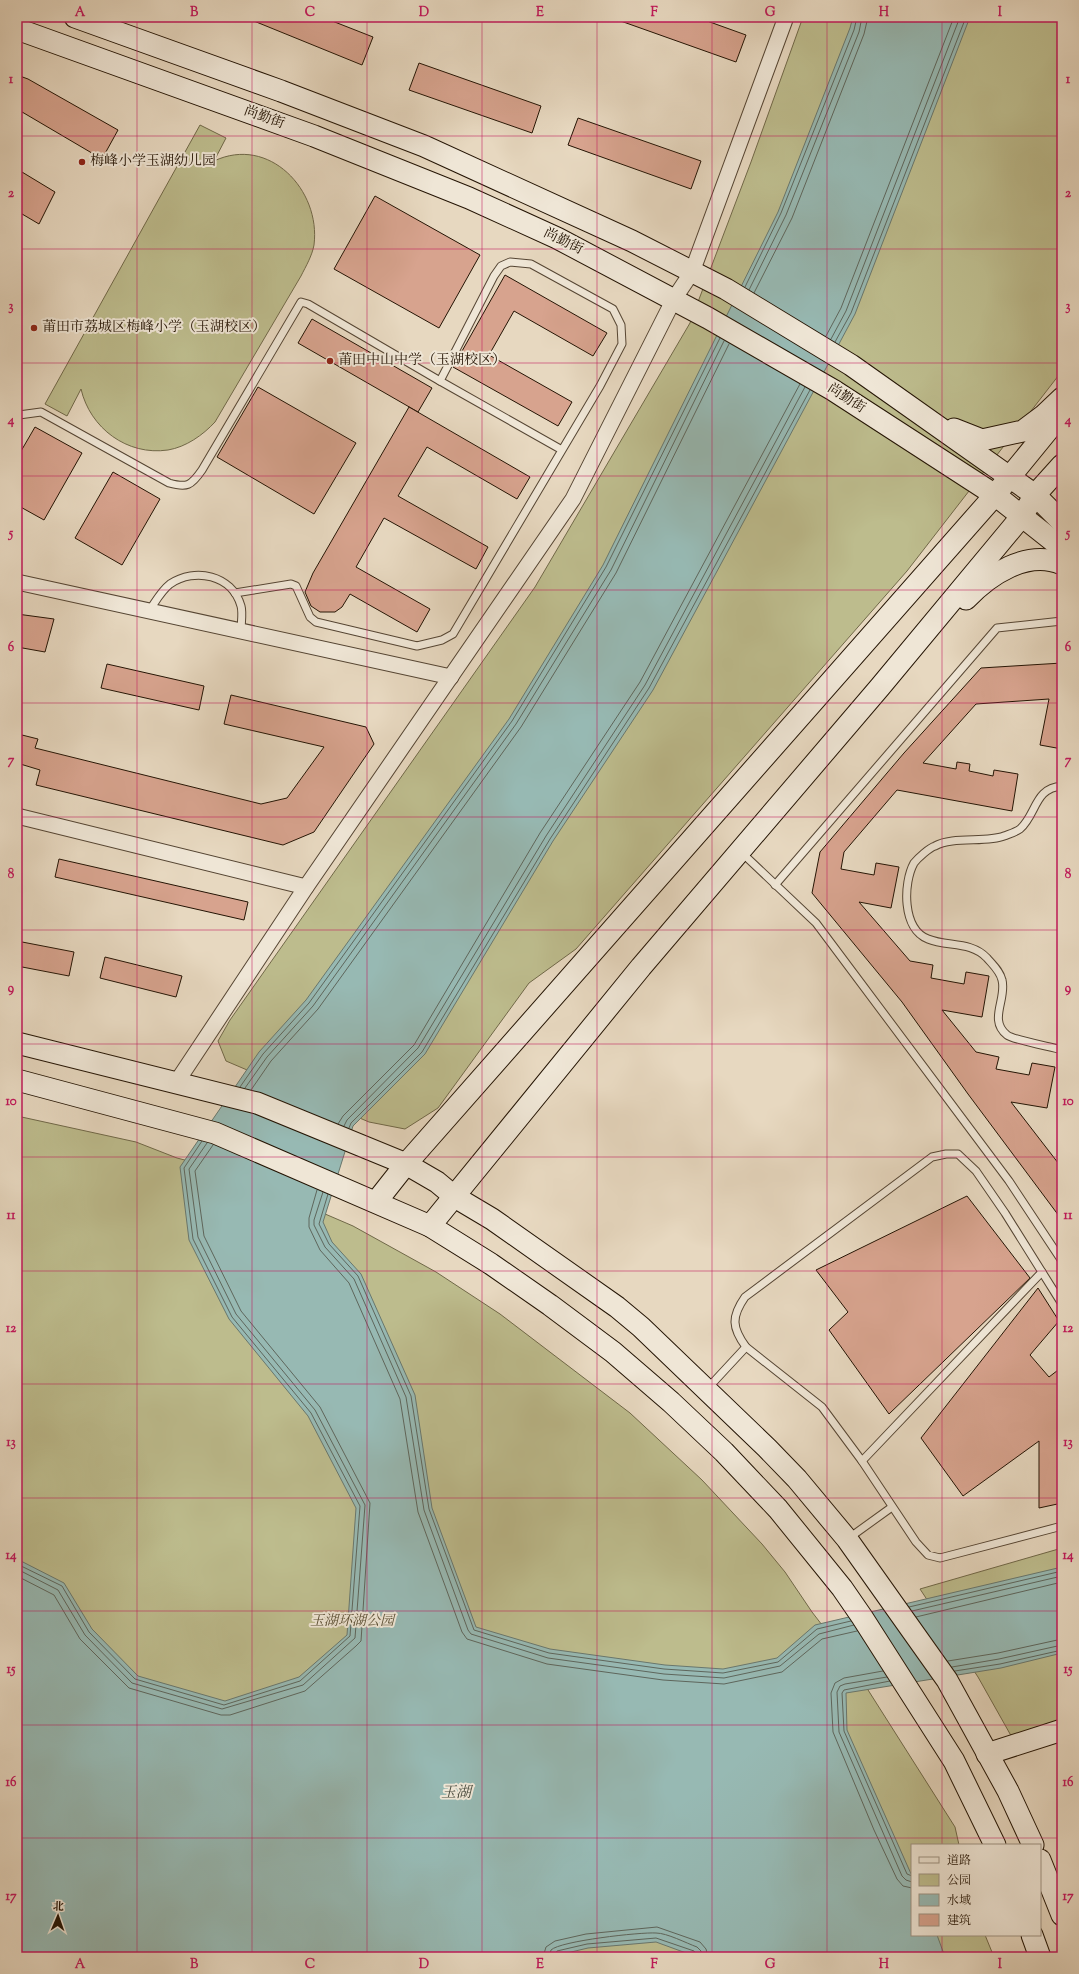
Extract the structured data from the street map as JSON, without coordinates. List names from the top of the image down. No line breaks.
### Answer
{"streets":{"main road":["尚勤街"]},"water":["玉湖"],"parks":["玉湖环湖公园"],"places":["梅峰小学玉湖幼儿园","莆田市荔城区梅峰小学（玉湖校区）","莆田中山中学（玉湖校区）"],"legend":["道路","公园","水域","建筑"],"north":"top","grid":{"columns":["A","B","C","D","E","F","G","H","I"],"rows":["1","2","3","4","5","6","7","8","9","10","11","12","13","14","15","16","17"]}}
